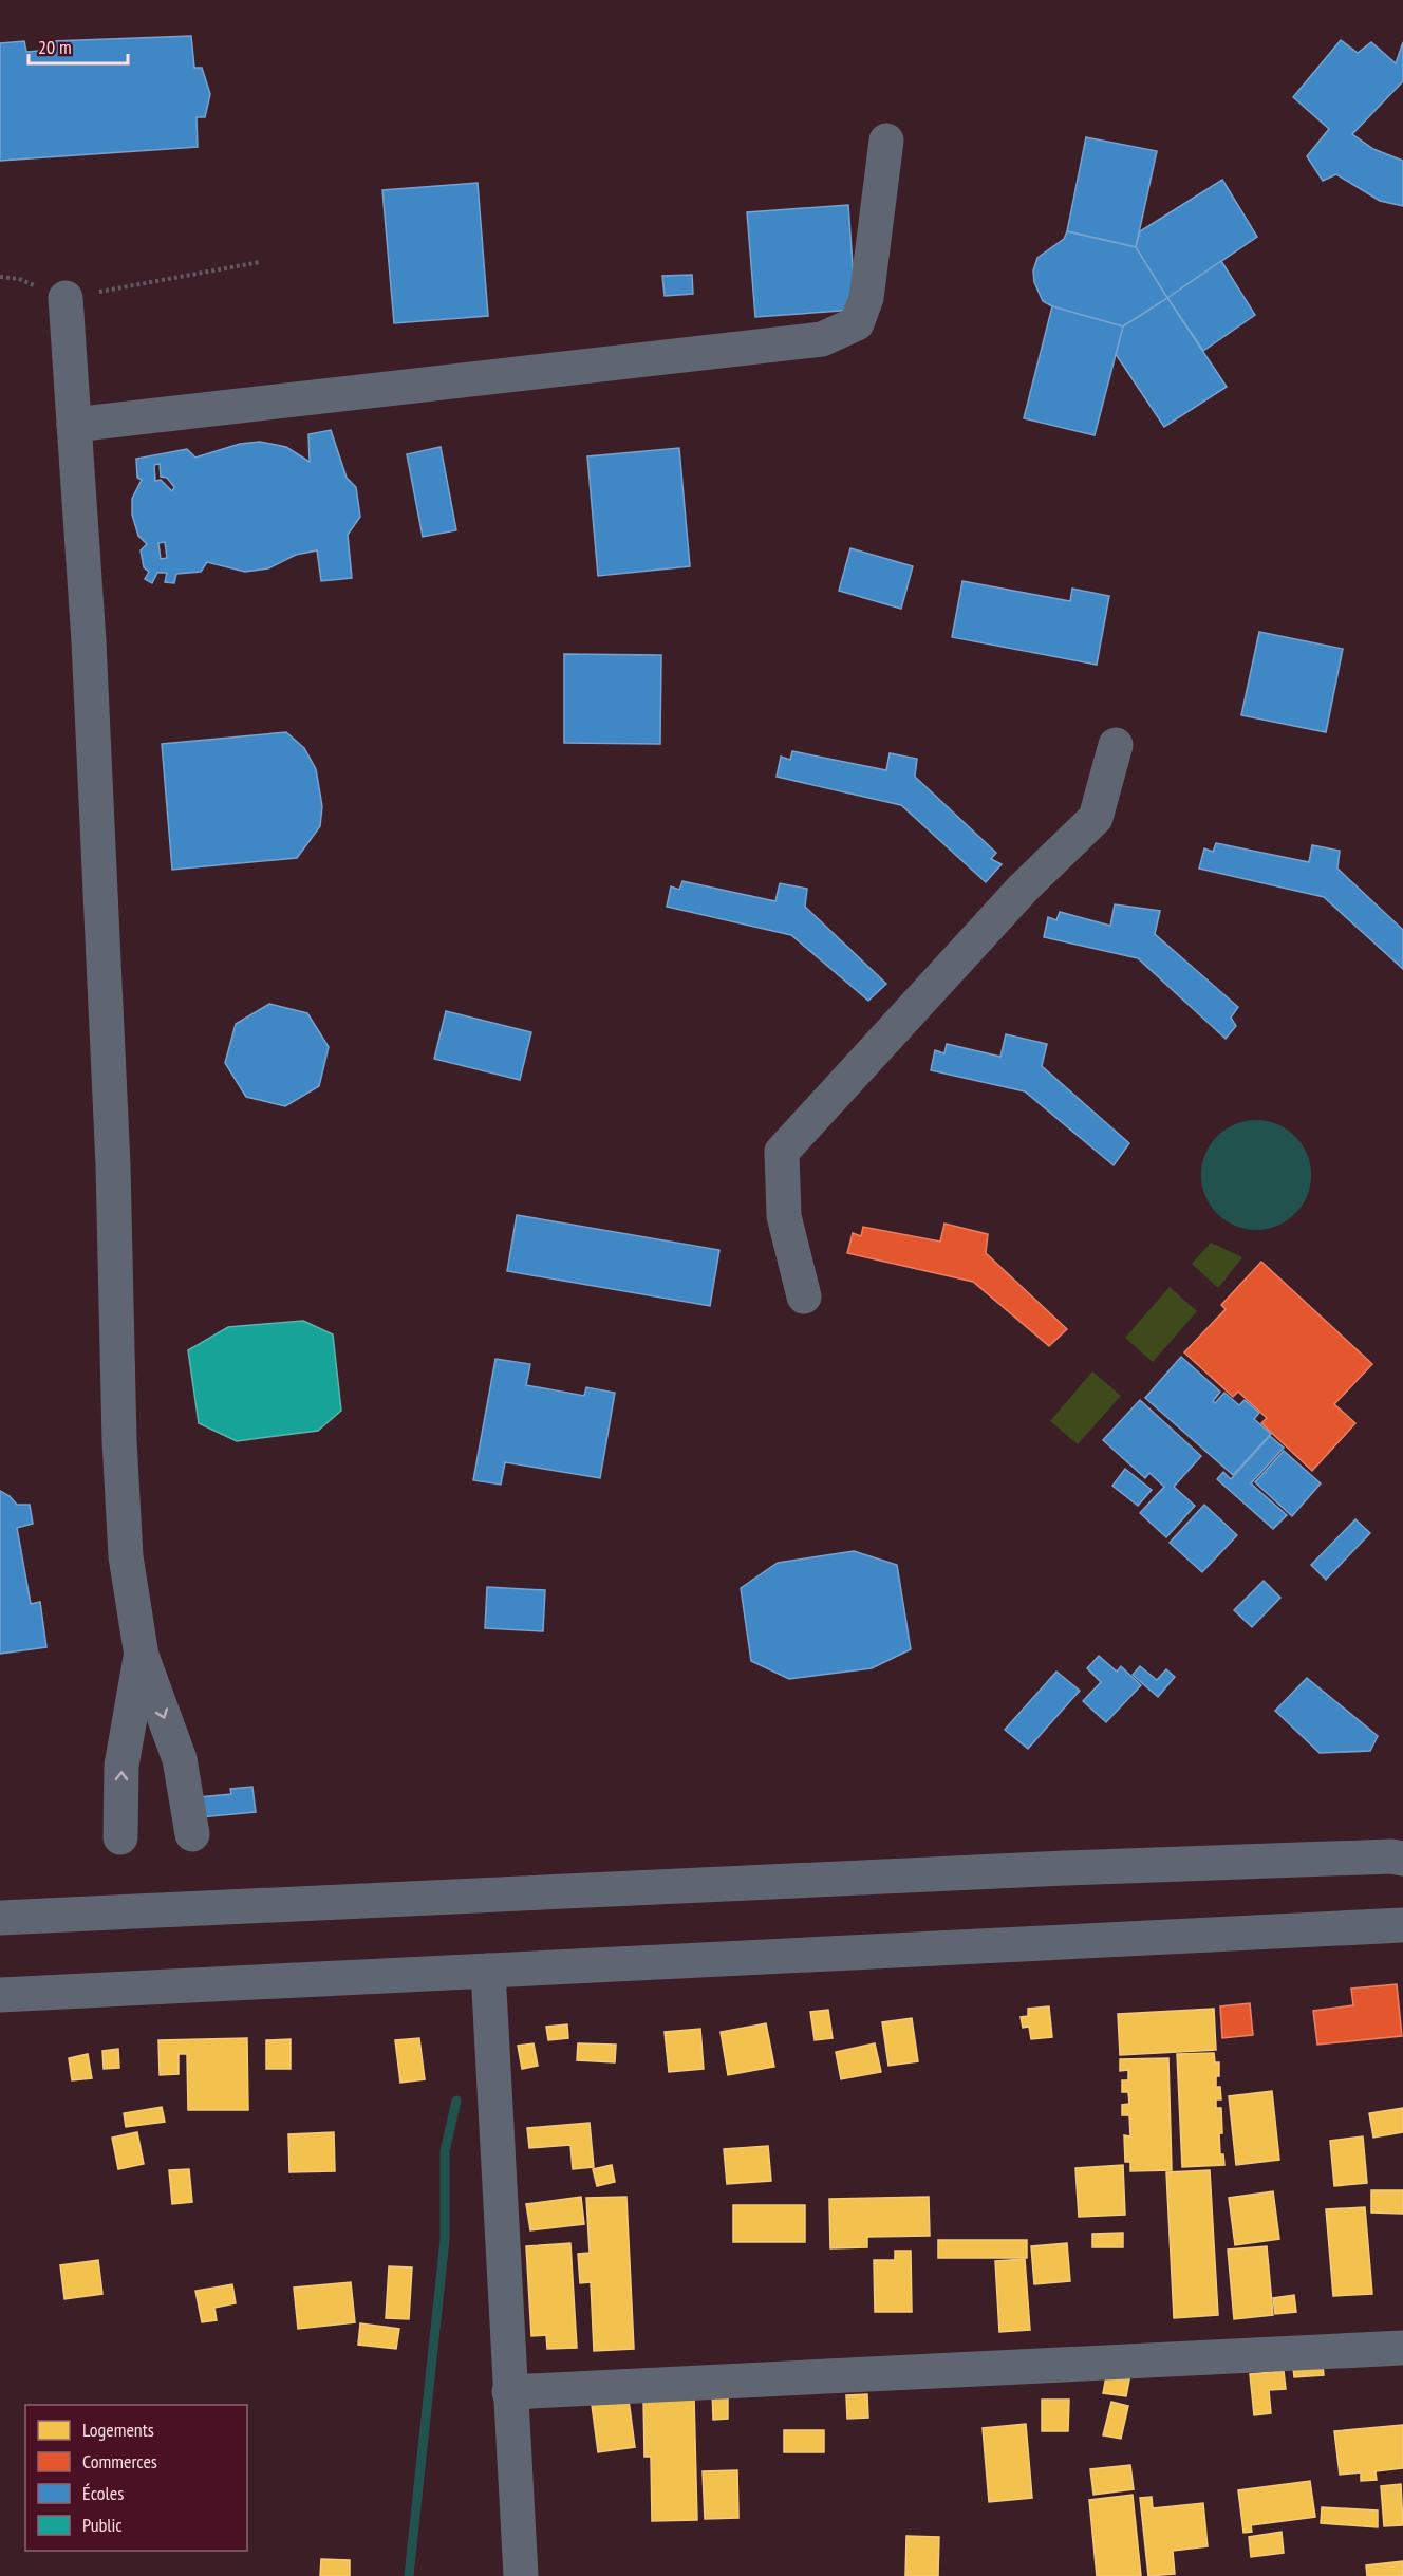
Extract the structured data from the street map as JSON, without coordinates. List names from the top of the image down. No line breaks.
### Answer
{"legend":["Logements","Commerces","Écoles","Public"],"scale_bar":"20 m"}
